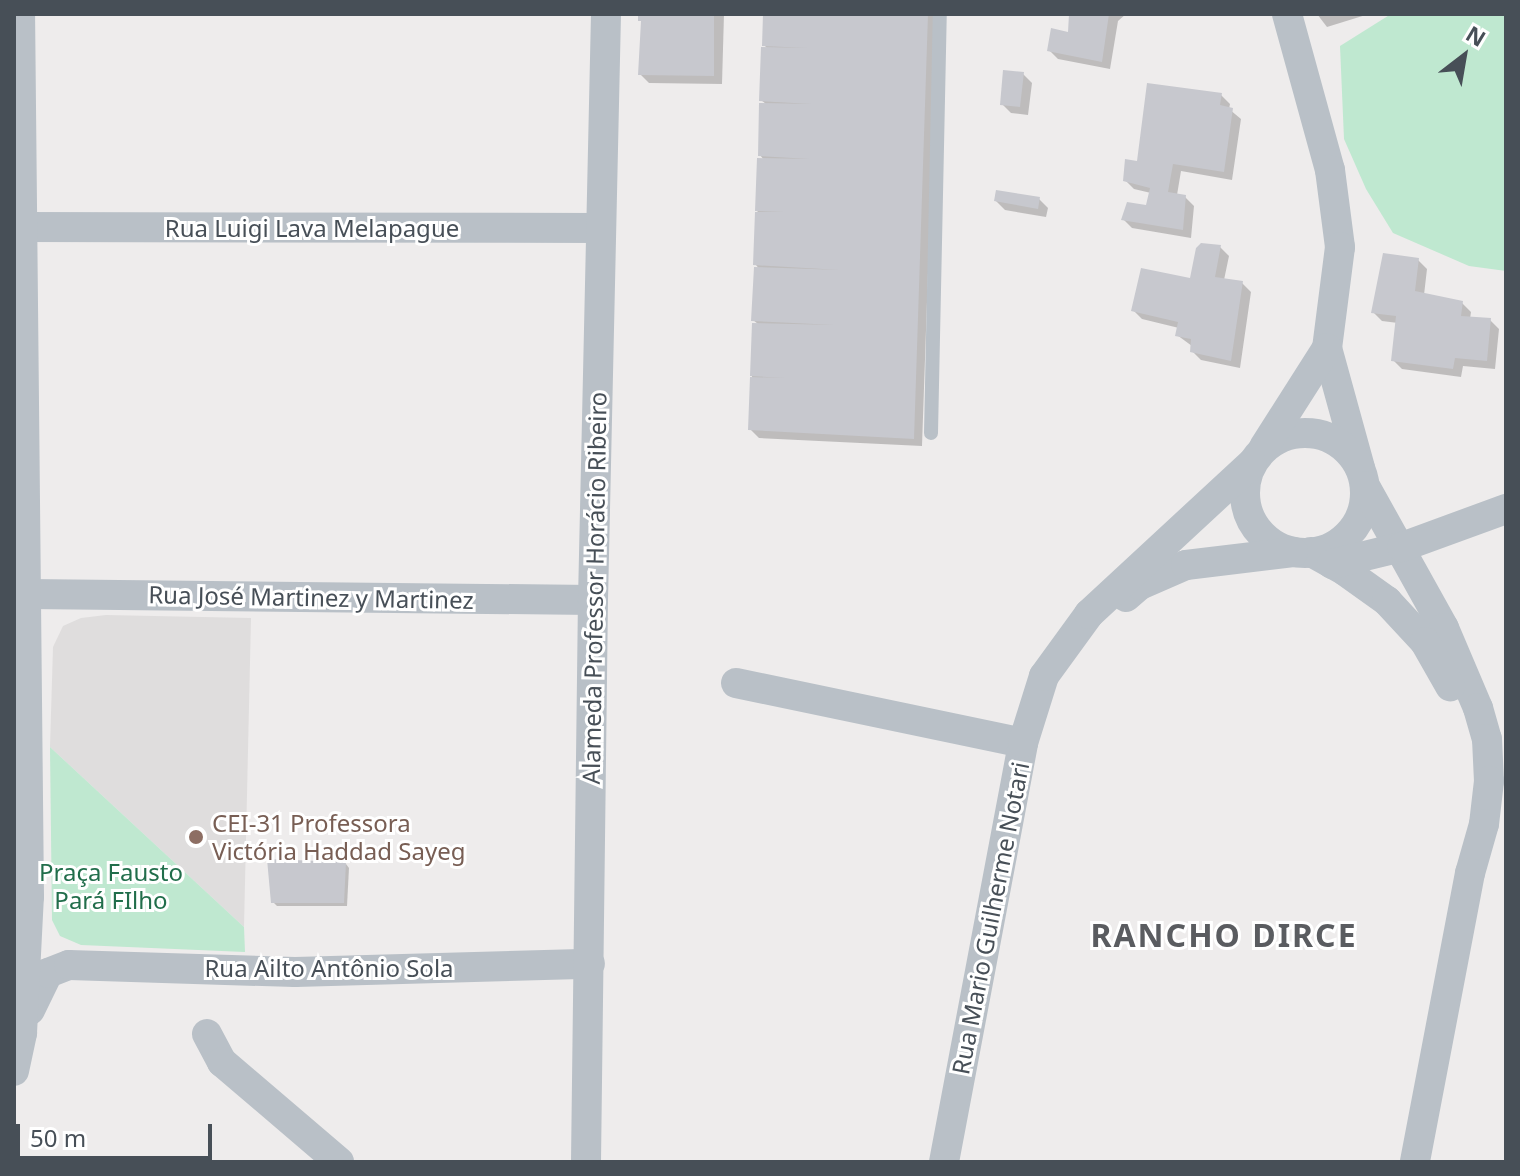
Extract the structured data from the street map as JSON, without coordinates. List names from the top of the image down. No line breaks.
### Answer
{"streets":{"street":["Rua Luigi Lava Melapague","Alameda Professor Horácio Ribeiro","Rua José Martinez y Martinez","Rua Mario Guilherme Notari","Rua Ailto Antônio Sola"]},"crossings":[["Rua Luigi Lava Melapague","Alameda Professor Horácio Ribeiro"],["Alameda Professor Horácio Ribeiro","Rua José Martinez y Martinez"],["Alameda Professor Horácio Ribeiro","Rua Ailto Antônio Sola"]],"districts":["RANCHO DIRCE"],"parks":["Praça Fausto Pará FIlho"],"places":["CEI-31 Professora Victória Haddad Sayeg"],"scale_bar":"50 m","north":"top right"}
